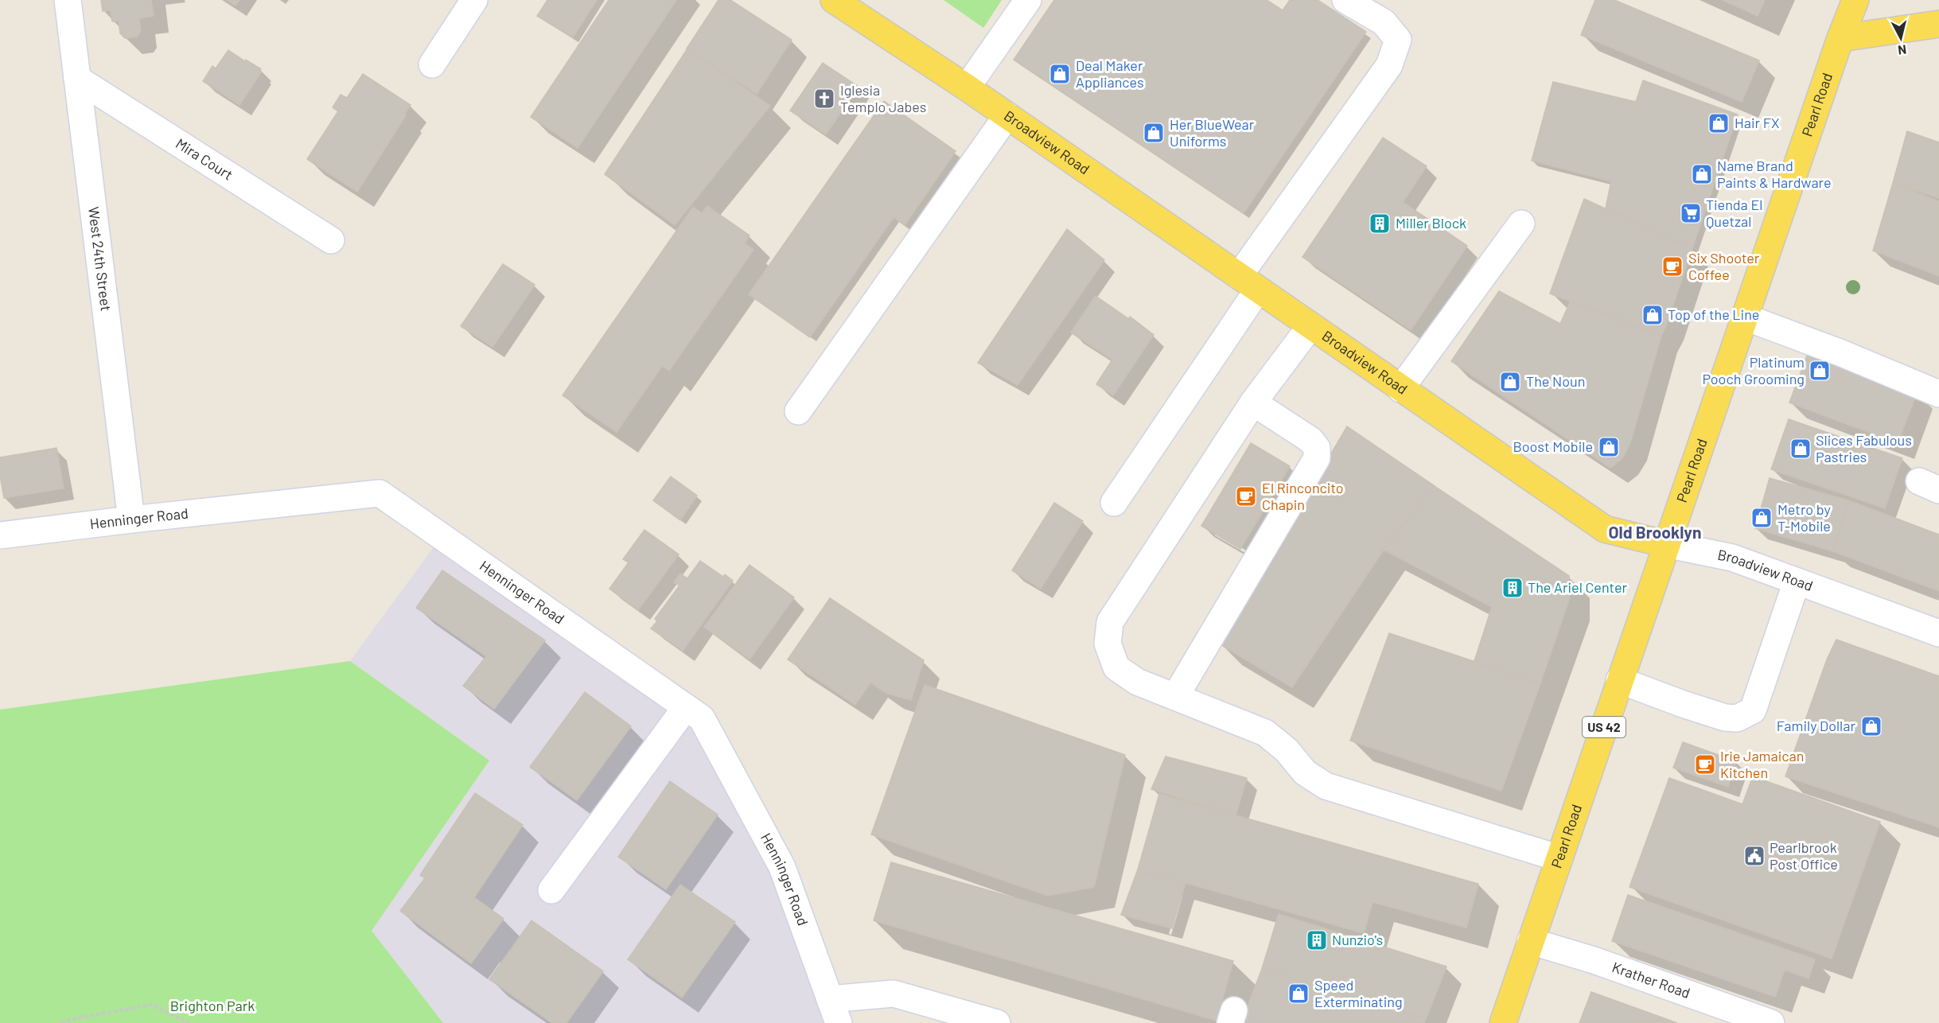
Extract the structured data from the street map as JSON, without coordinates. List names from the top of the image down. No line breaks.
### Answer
{"streets":{"main road":["Pearl Road","Broadview Road","US 42"],"street":["Mira Court","West 24th Street","Henninger Road","Krather Road"]},"crossings":[["Pearl Road","Broadview Road"],["Pearl Road","Krather Road"],["Mira Court","West 24th Street"],["West 24th Street","Henninger Road"]],"districts":["Old Brooklyn"],"parks":["Brighton Park"],"places":{"shop":["Deal Maker Appliances","Hair FX","Her BlueWear Uniforms","Name Brand Paints & Hardware","Top of the Line","Platinum Pooch Grooming","The Noun","Boost Mobile","Slices Fabulous Pastries","Metro by T-Mobile","Family Dollar","Speed Exterminating"],"church":["Iglesia Templo Jabes"],"supermarket":["Tienda El Quetzal"],"building":["Miller Block","The Ariel Center","Nunzio's"],"cafe":["Six Shooter Coffee","El Rinconcito Chapin","Irie Jamaican Kitchen"],"public building":["Pearlbrook Post Office"]},"north":"bottom"}
